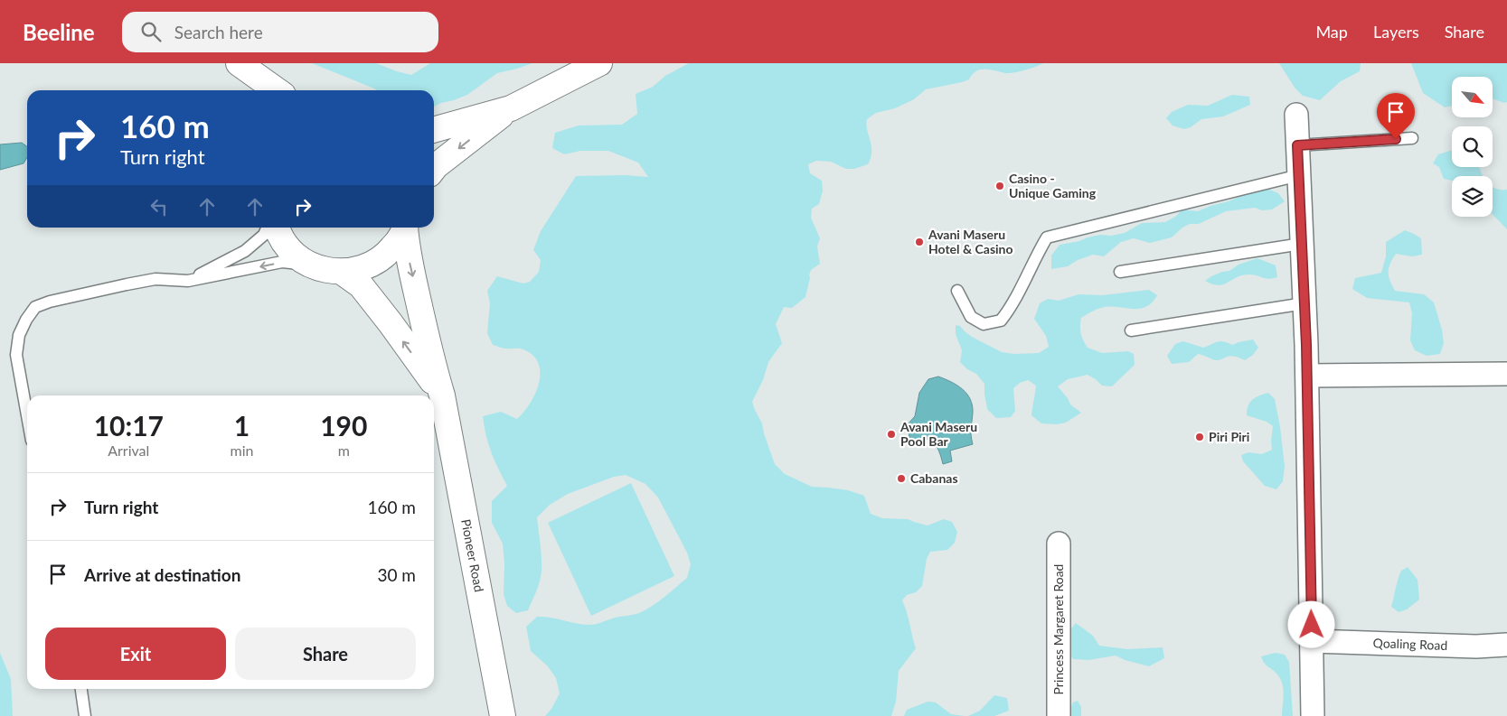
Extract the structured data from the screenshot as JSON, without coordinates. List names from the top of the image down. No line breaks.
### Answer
{"streets":{"main road":["Pioneer Road"],"street":["Princess Margaret Road","Qoaling Road"]},"places":["Casino - Unique Gaming","Avani Maseru Hotel & Casino","Avani Maseru Pool Bar","Piri Piri","Cabanas"],"north":"bottom right","page":{"header":"Beeline","search":"Search here","nav":["Map","Layers","Share"],"turn":["160 m","Turn right"],"eta":["10:17","Arrival","1","min","190","m"],"list":[{"name":"Turn right","value":"160 m"},{"name":"Arrive at destination","value":"30 m"}],"buttons":["Exit","Share"]}}
